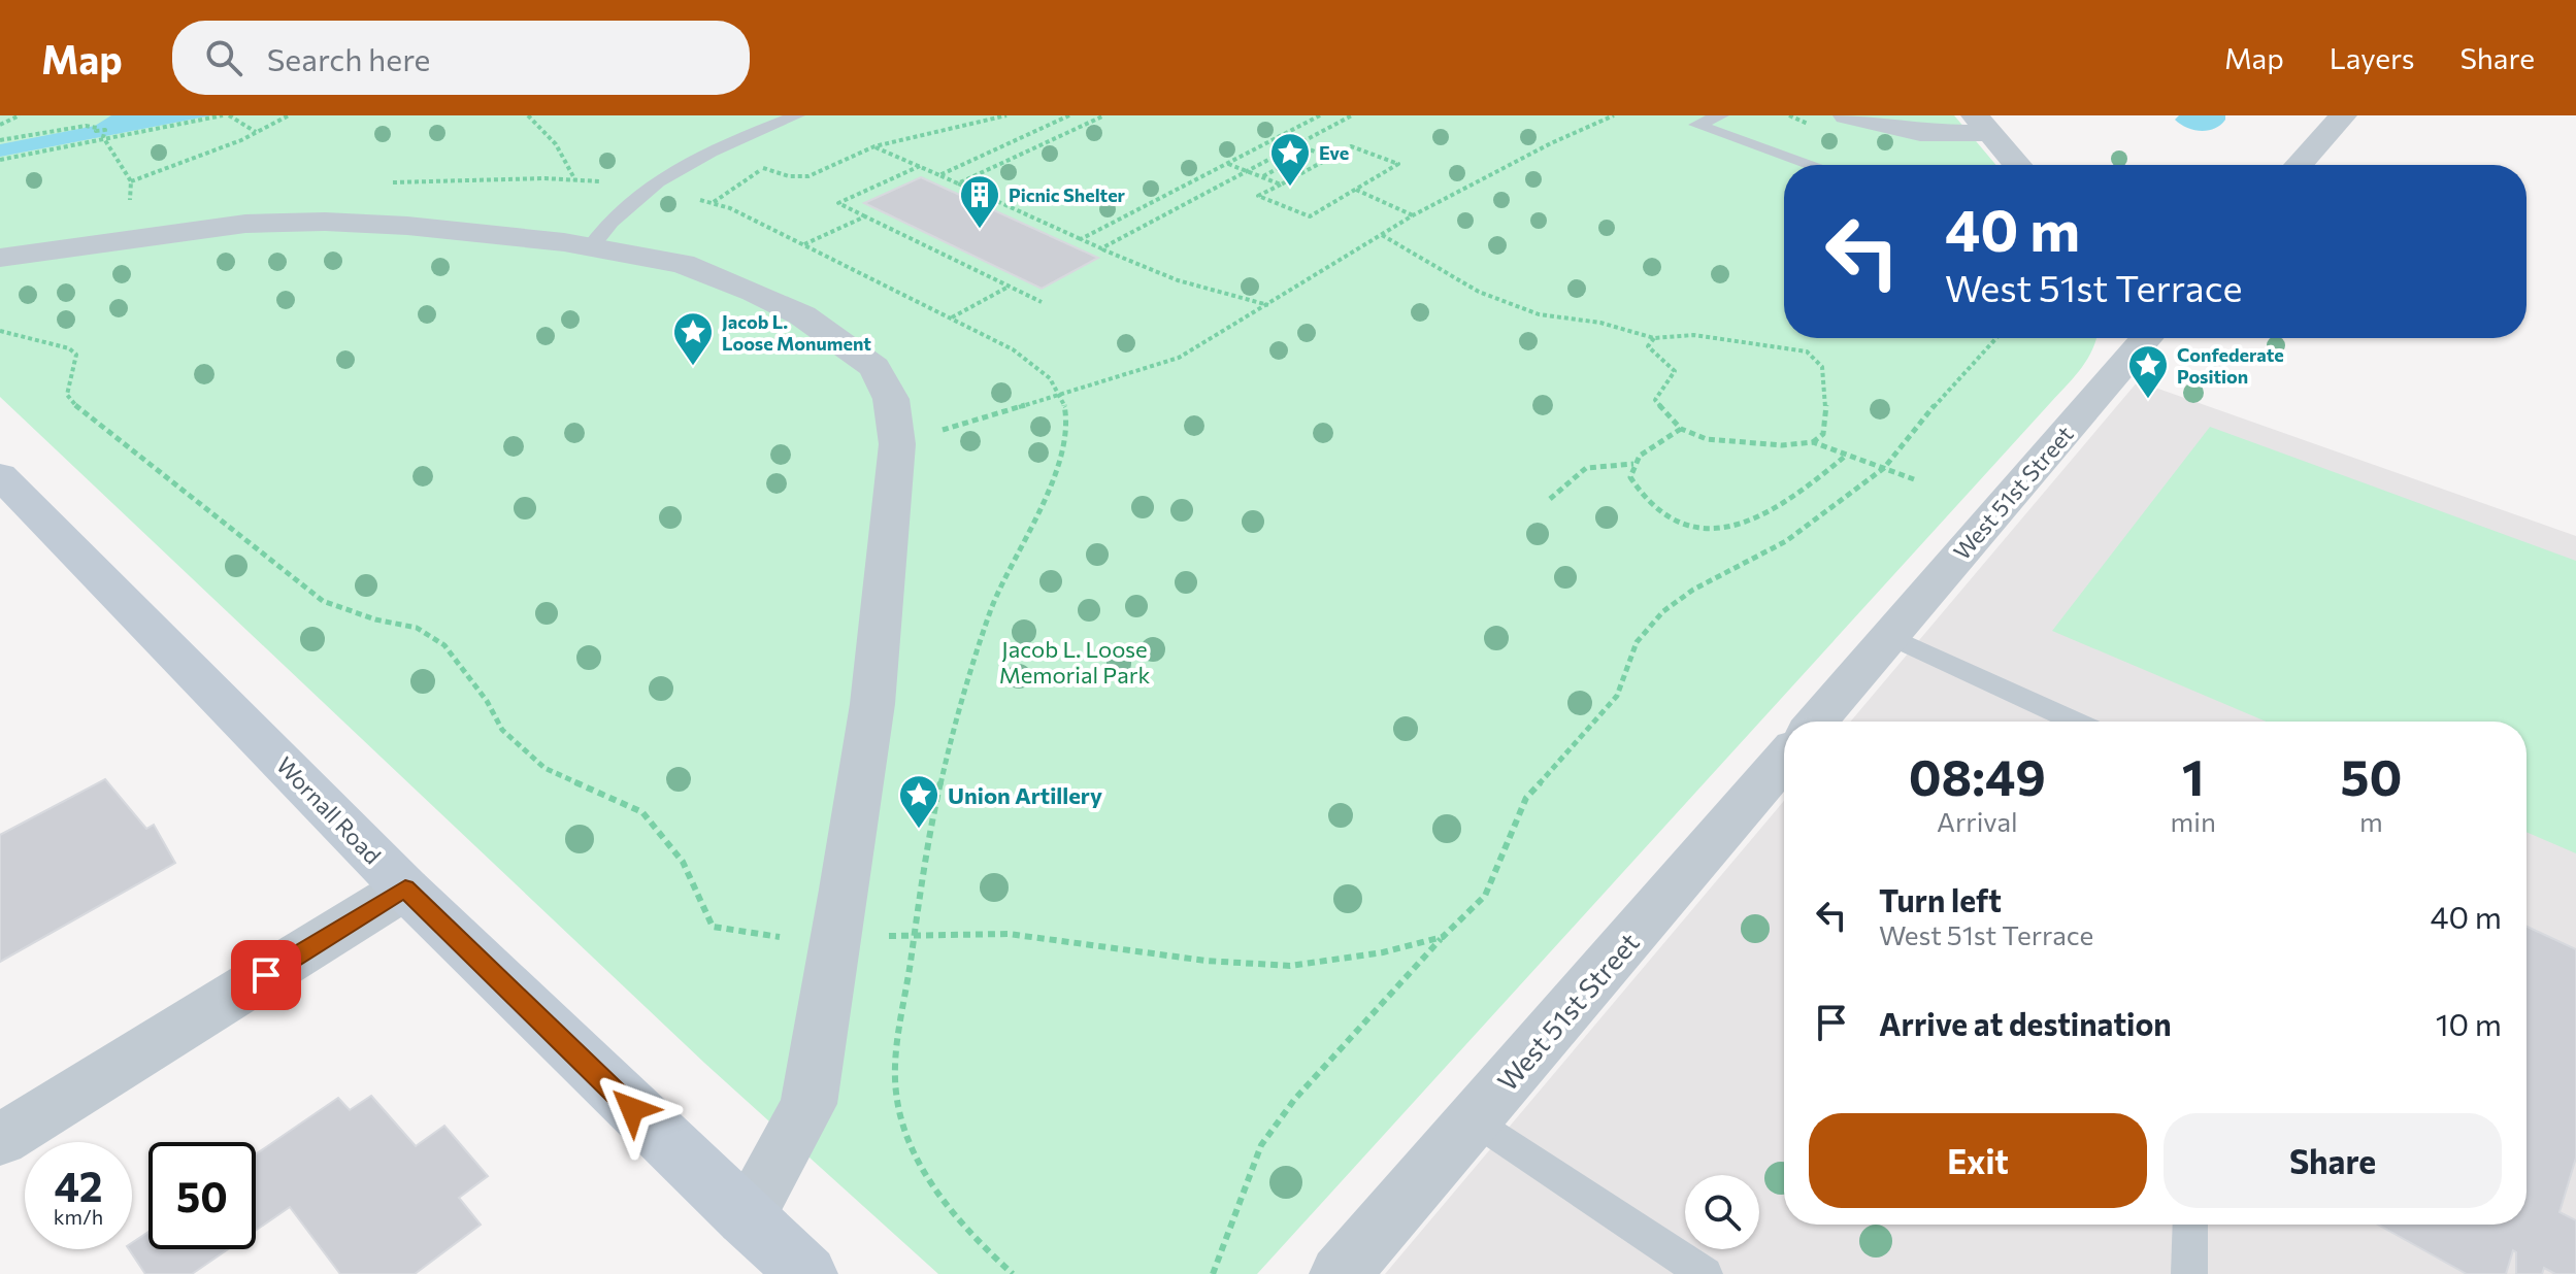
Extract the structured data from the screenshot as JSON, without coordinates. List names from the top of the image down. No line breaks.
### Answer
{"streets":{"main road":["Wornall Road"],"street":["West 51st Street"]},"parks":["Jacob L. Loose Memorial Park"],"places":{"place":["Eve","Jacob L. Loose Monument","Confederate Position","Union Artillery"],"building":["Picnic Shelter"]},"page":{"header":"Map","search":"Search here","nav":["Map","Layers","Share"],"turn":["40 m","West 51st Terrace"],"eta":["08:49","Arrival","1","min","50","m"],"list":[{"name":"Turn left","note":"West 51st Terrace","value":"40 m"},{"name":"Arrive at destination","value":"10 m"}],"buttons":["Exit","Share"],"speed":"42 km/h","limit":"50"}}
